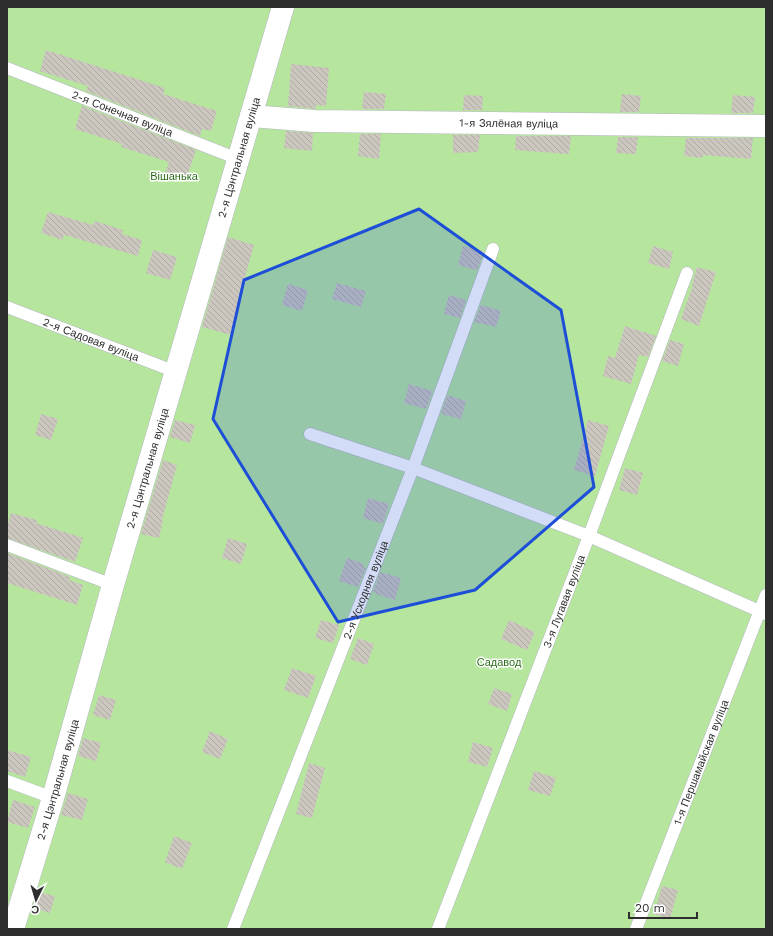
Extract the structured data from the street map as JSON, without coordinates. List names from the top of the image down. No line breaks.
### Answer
{"streets":{"street":["1-я Зялёная вуліца","2-я Цэнтральная вуліца"],"lane":["2-я Сонечная вуліца","2-я Садовая вуліца","2-я Усходняя вуліца","3-я Лугавая вуліца","1-я Першамайская вуліца"]},"crossings":[["2-я Сонечная вуліца","2-я Цэнтральная вуліца"],["1-я Зялёная вуліца","2-я Цэнтральная вуліца"],["2-я Цэнтральная вуліца","2-я Садовая вуліца"]],"parks":["Вішанька","Садавод"],"scale_bar":"20 m","north":"bottom"}
